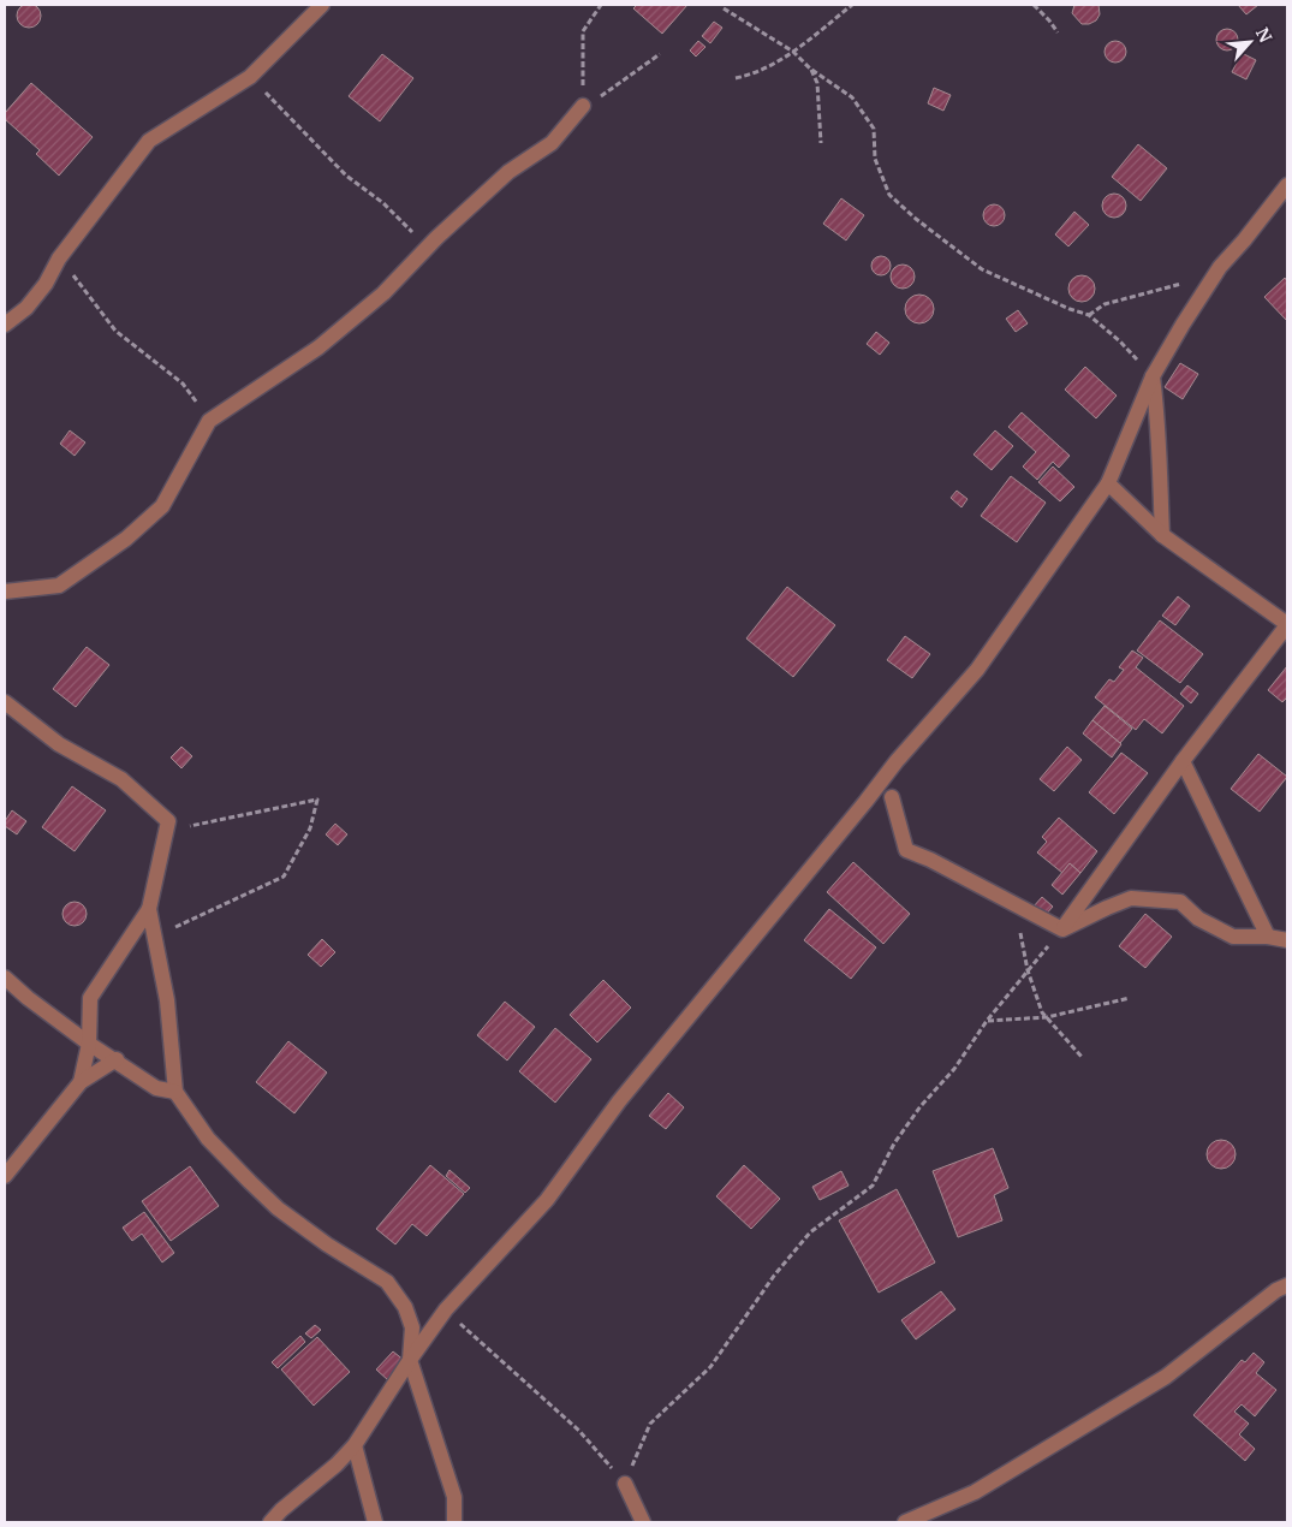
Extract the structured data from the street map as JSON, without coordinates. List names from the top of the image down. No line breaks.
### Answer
{"north":"top right"}
